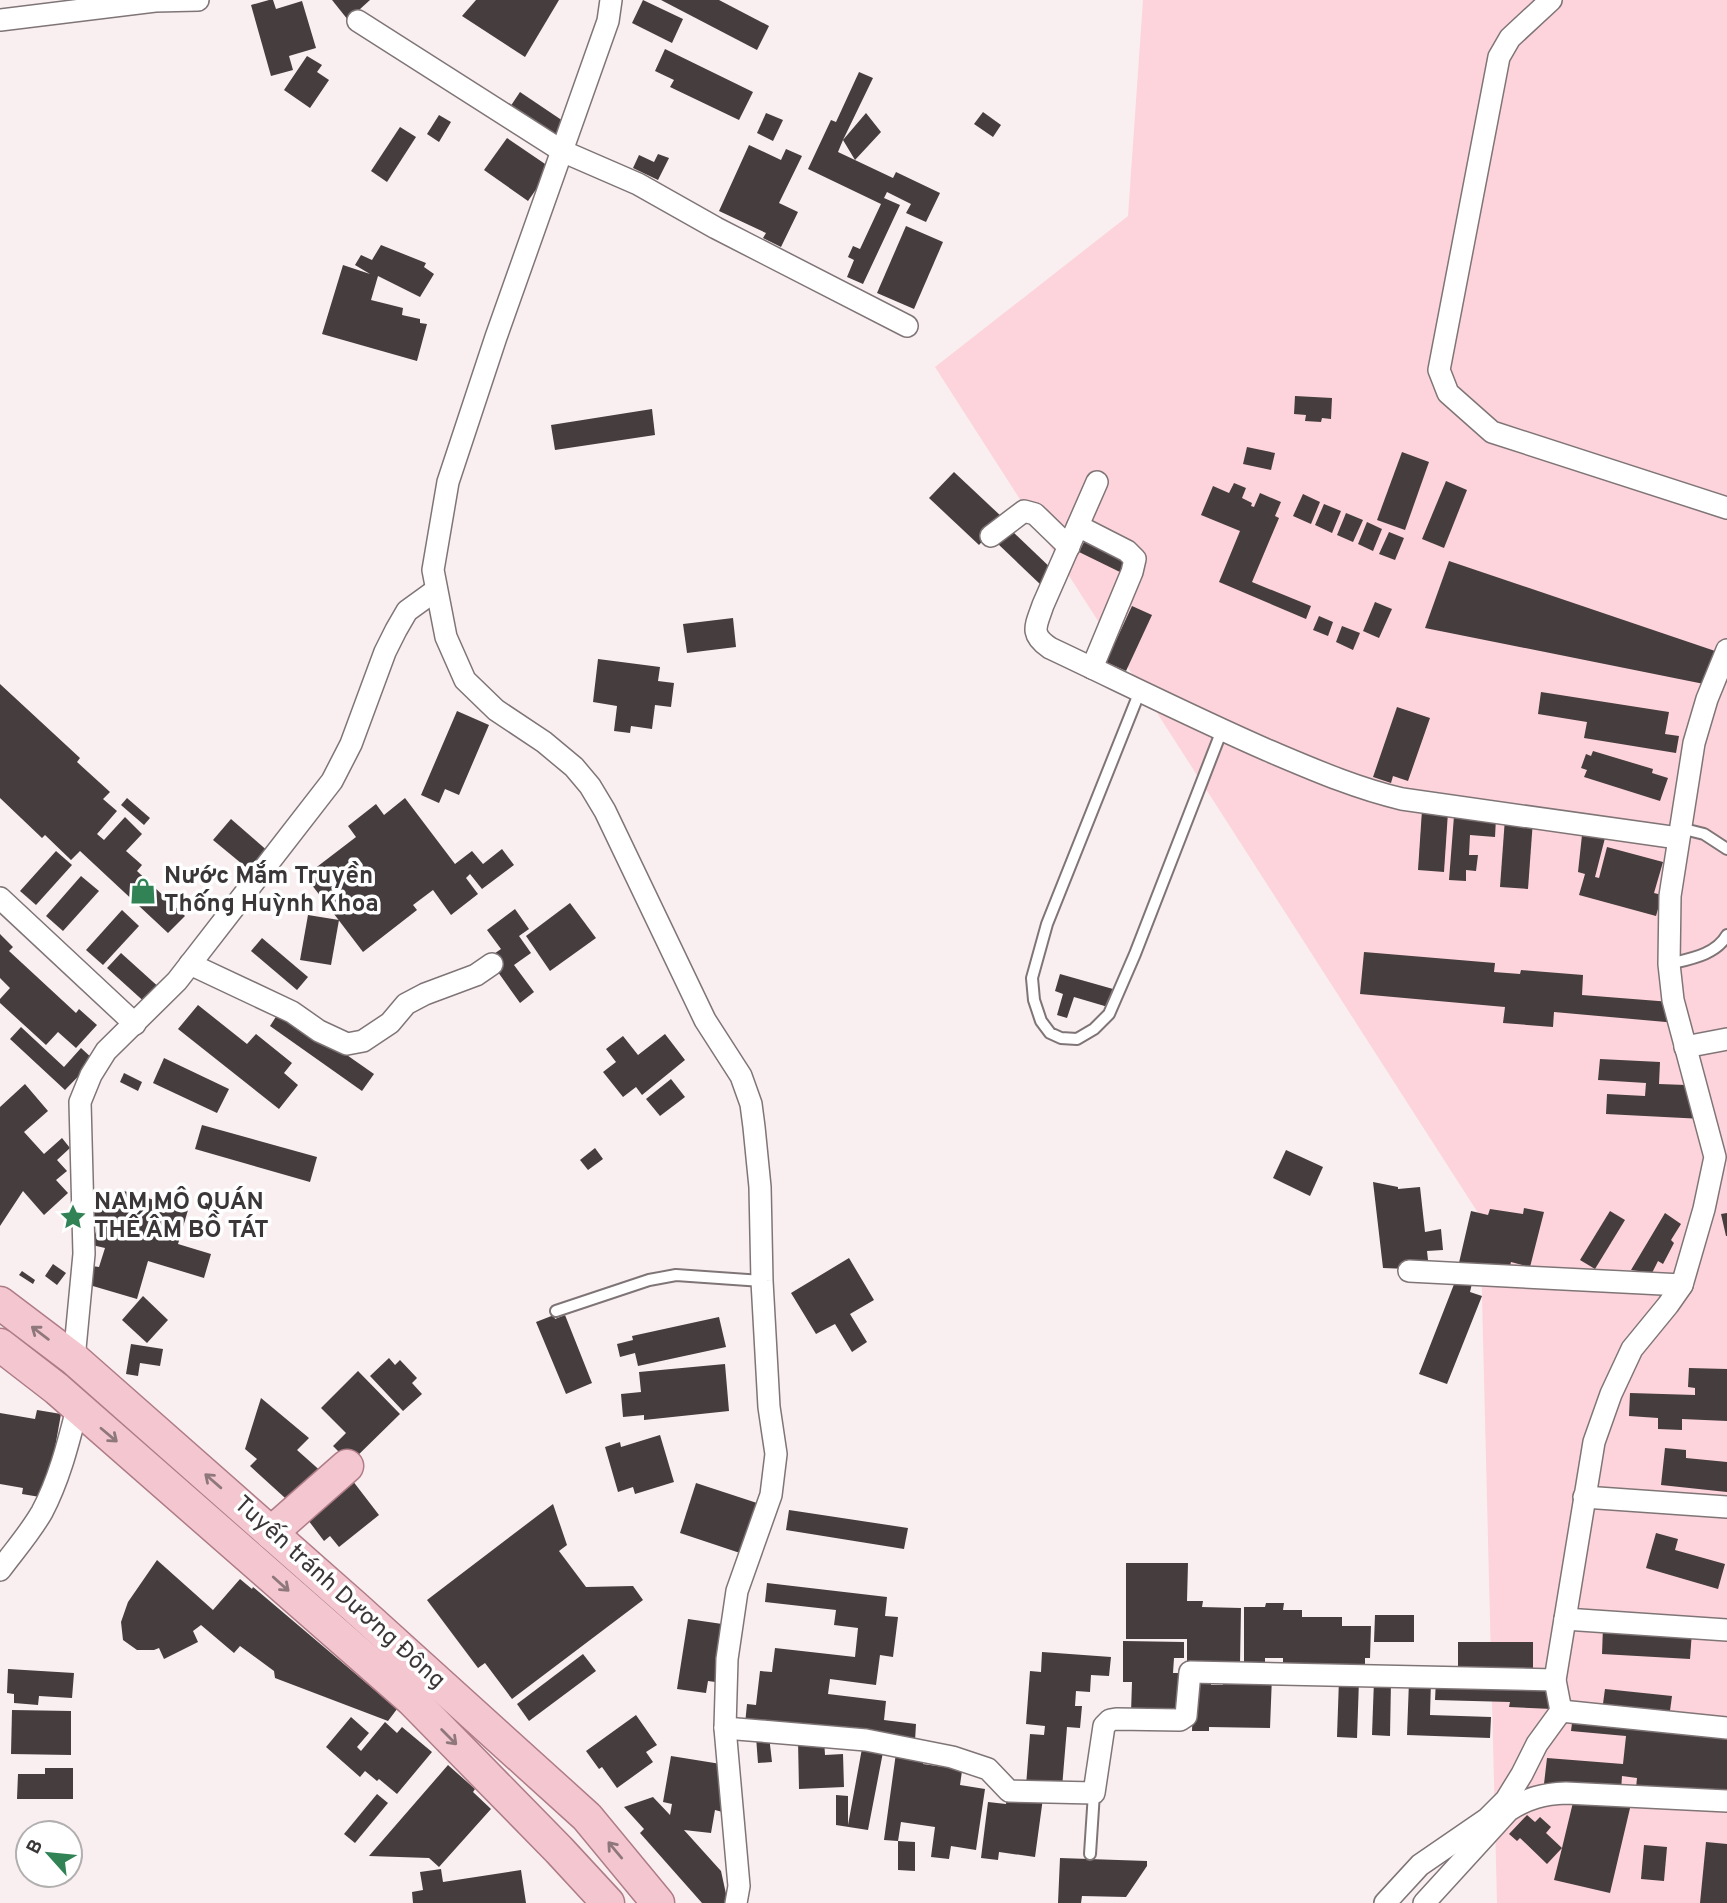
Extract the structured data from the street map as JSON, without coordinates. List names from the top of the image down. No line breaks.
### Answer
{"streets":{"main road":["Tuyến tránh Dương Đông"]},"places":{"shop":["Nước Mắm Truyền Thống Huỳnh Khoa"],"place":["NAM MÔ QUÁN THẾ ÂM BỒ TÁT"]},"north":"top left"}
